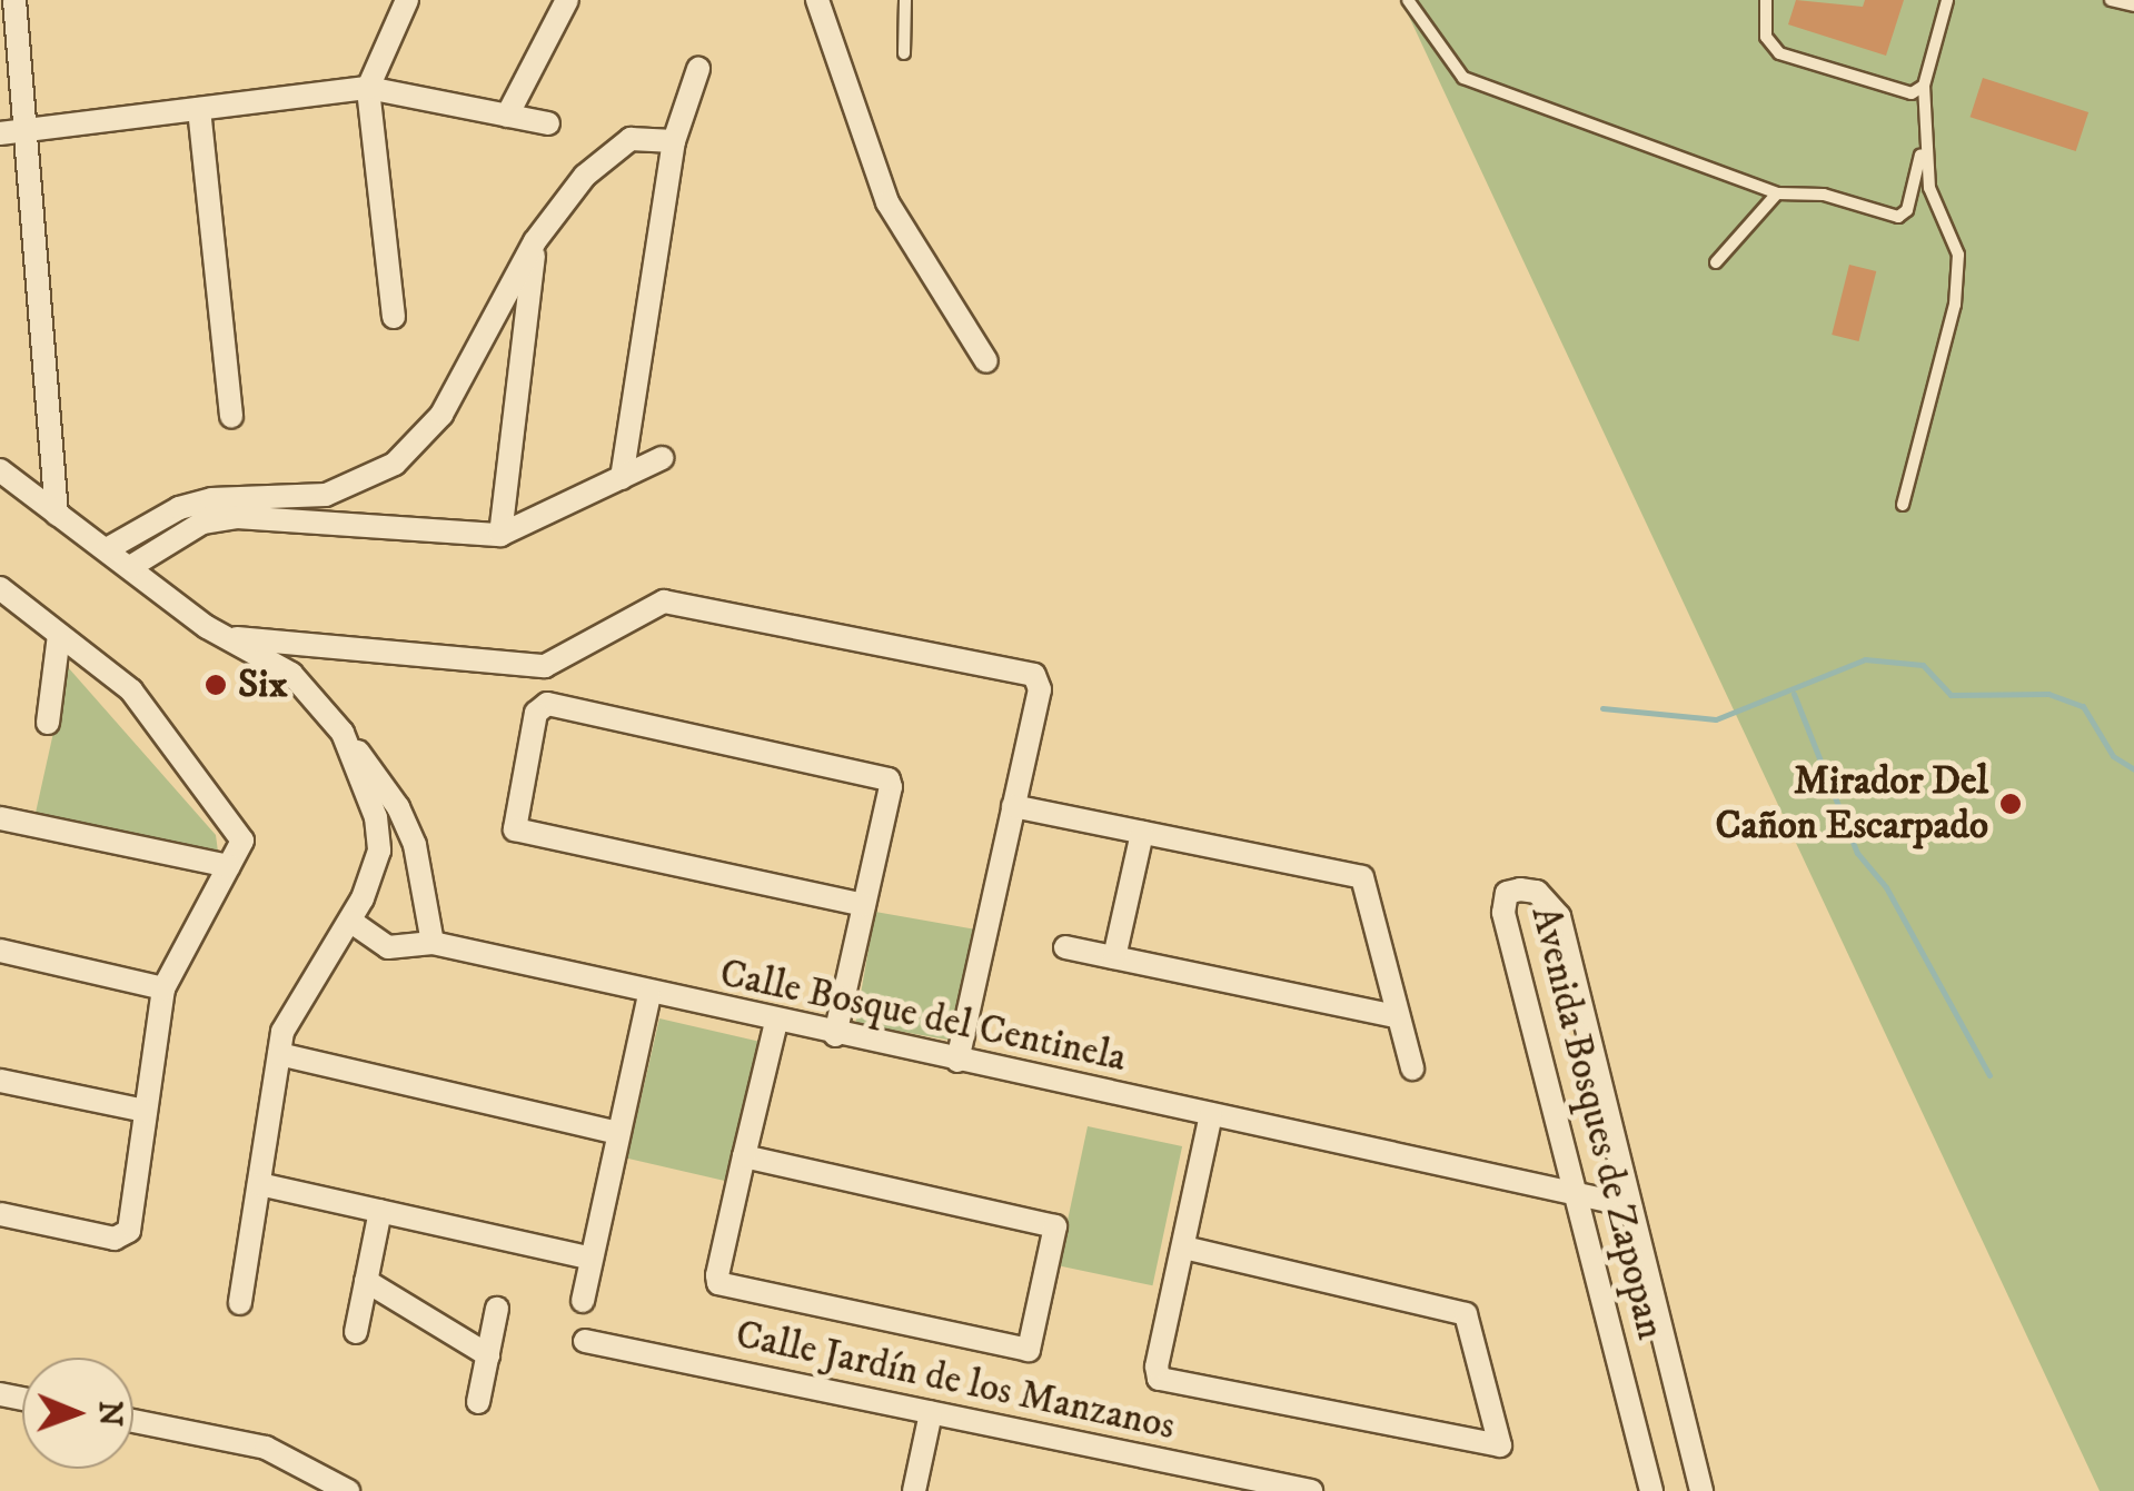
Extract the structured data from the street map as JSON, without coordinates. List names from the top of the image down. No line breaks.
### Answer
{"streets":{"street":["Calle Bosque del Centinela","Avenida Bosques de Zapopan","Calle Jardín de los Manzanos"]},"crossings":[["Calle Bosque del Centinela","Avenida Bosques de Zapopan"]],"places":["Six","Mirador Del Cañon Escarpado"],"north":"right"}
